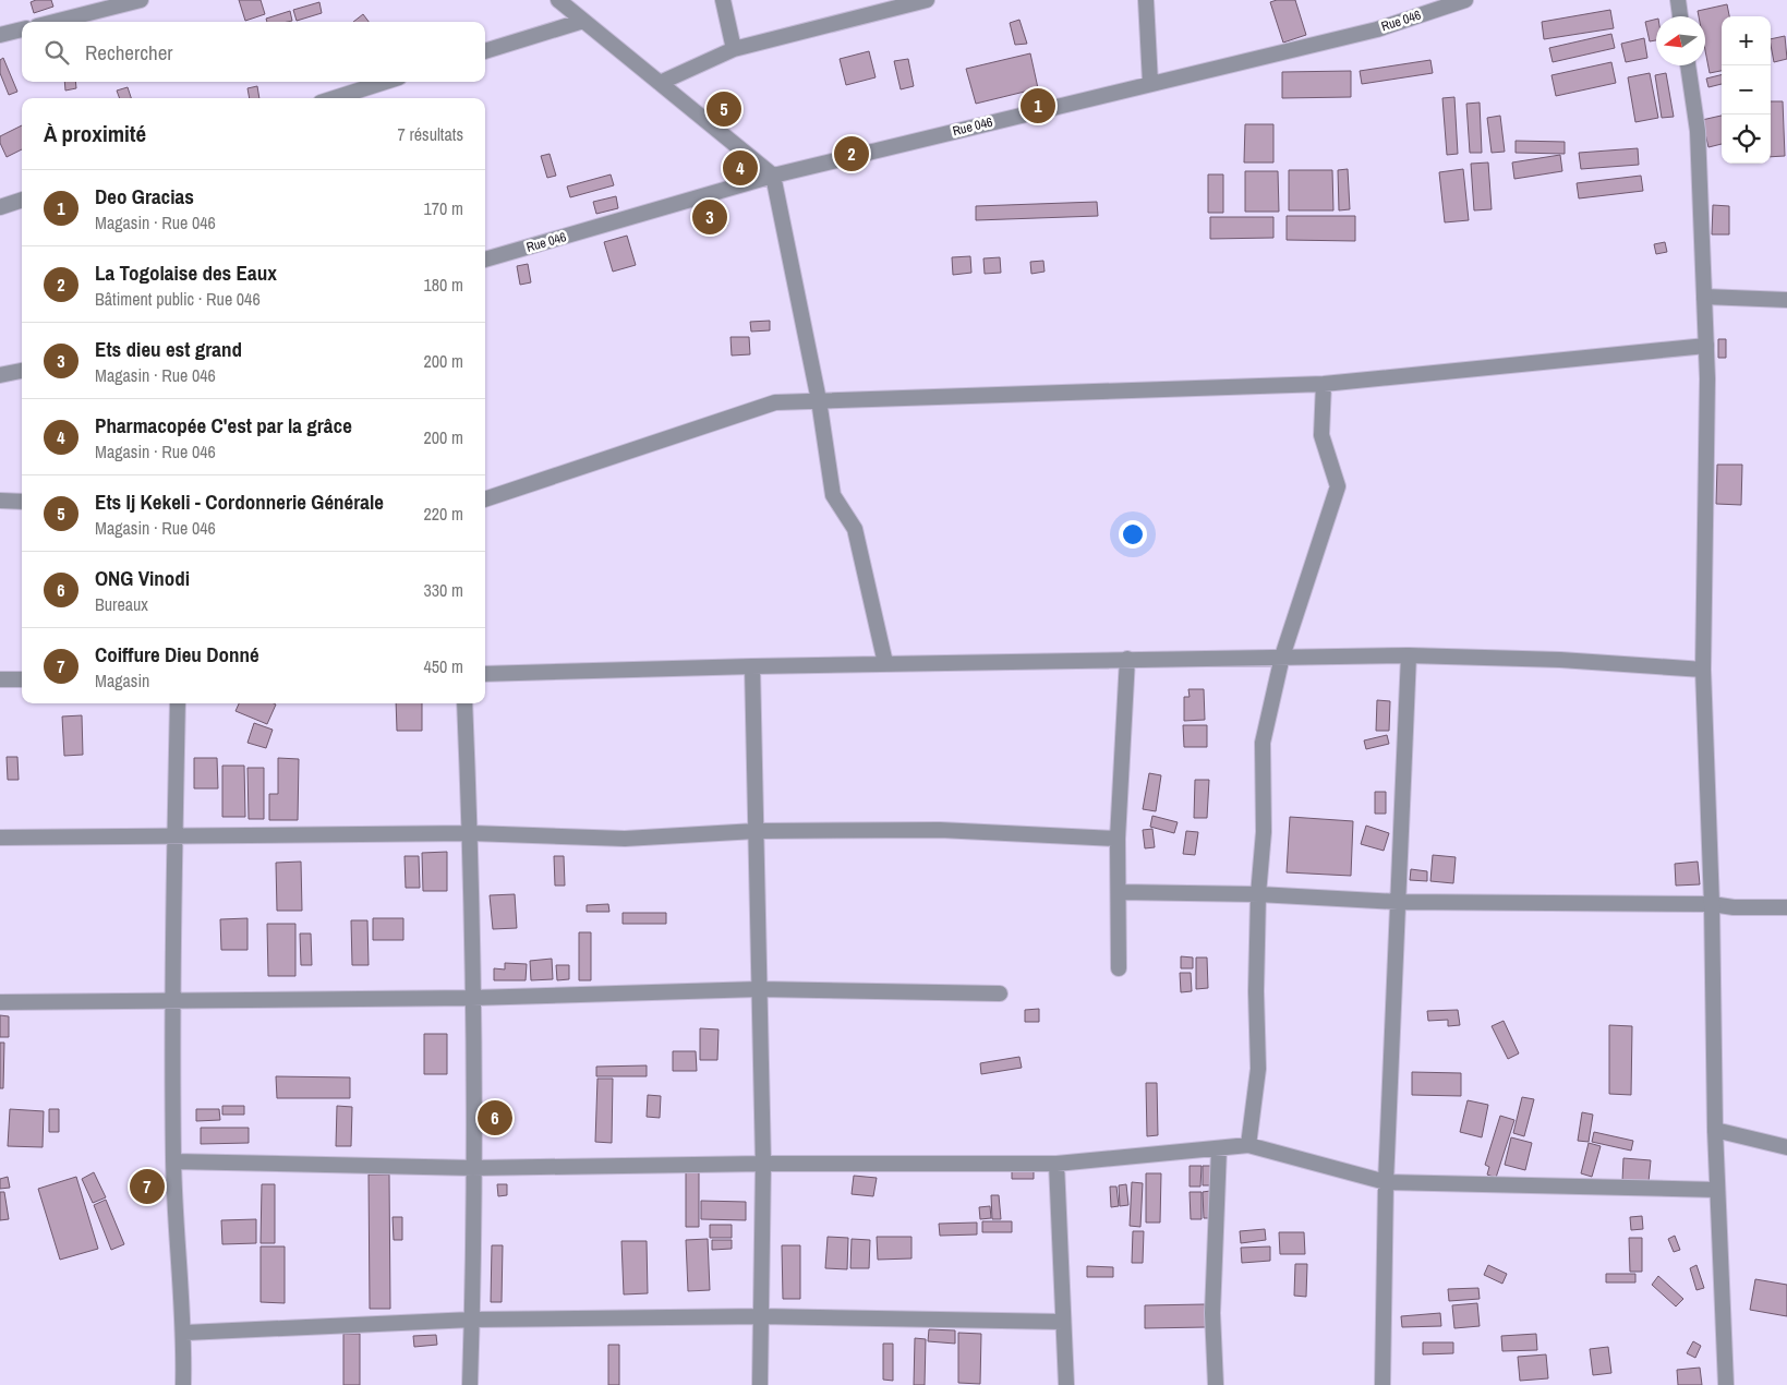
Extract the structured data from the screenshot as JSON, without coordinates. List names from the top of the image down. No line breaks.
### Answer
{"streets":{"street":["Rue 046"]},"north":"left","page":{"map_buttons":["+","−"],"search":"Rechercher","pins":["1","5","2","4","3","6","7"],"heading":["À proximité","7 résultats"],"list":[{"mark":"1","name":"Deo Gracias","note":"Magasin · Rue 046","value":"170 m"},{"mark":"2","name":"La Togolaise des Eaux","note":"Bâtiment public · Rue 046","value":"180 m"},{"mark":"3","name":"Ets dieu est grand","note":"Magasin · Rue 046","value":"200 m"},{"mark":"4","name":"Pharmacopée C'est par la grâce","note":"Magasin · Rue 046","value":"200 m"},{"mark":"5","name":"Ets Ij Kekeli - Cordonnerie Générale","note":"Magasin · Rue 046","value":"220 m"},{"mark":"6","name":"ONG Vinodi","note":"Bureaux","value":"330 m"},{"mark":"7","name":"Coiffure Dieu Donné","note":"Magasin","value":"450 m"}]}}
